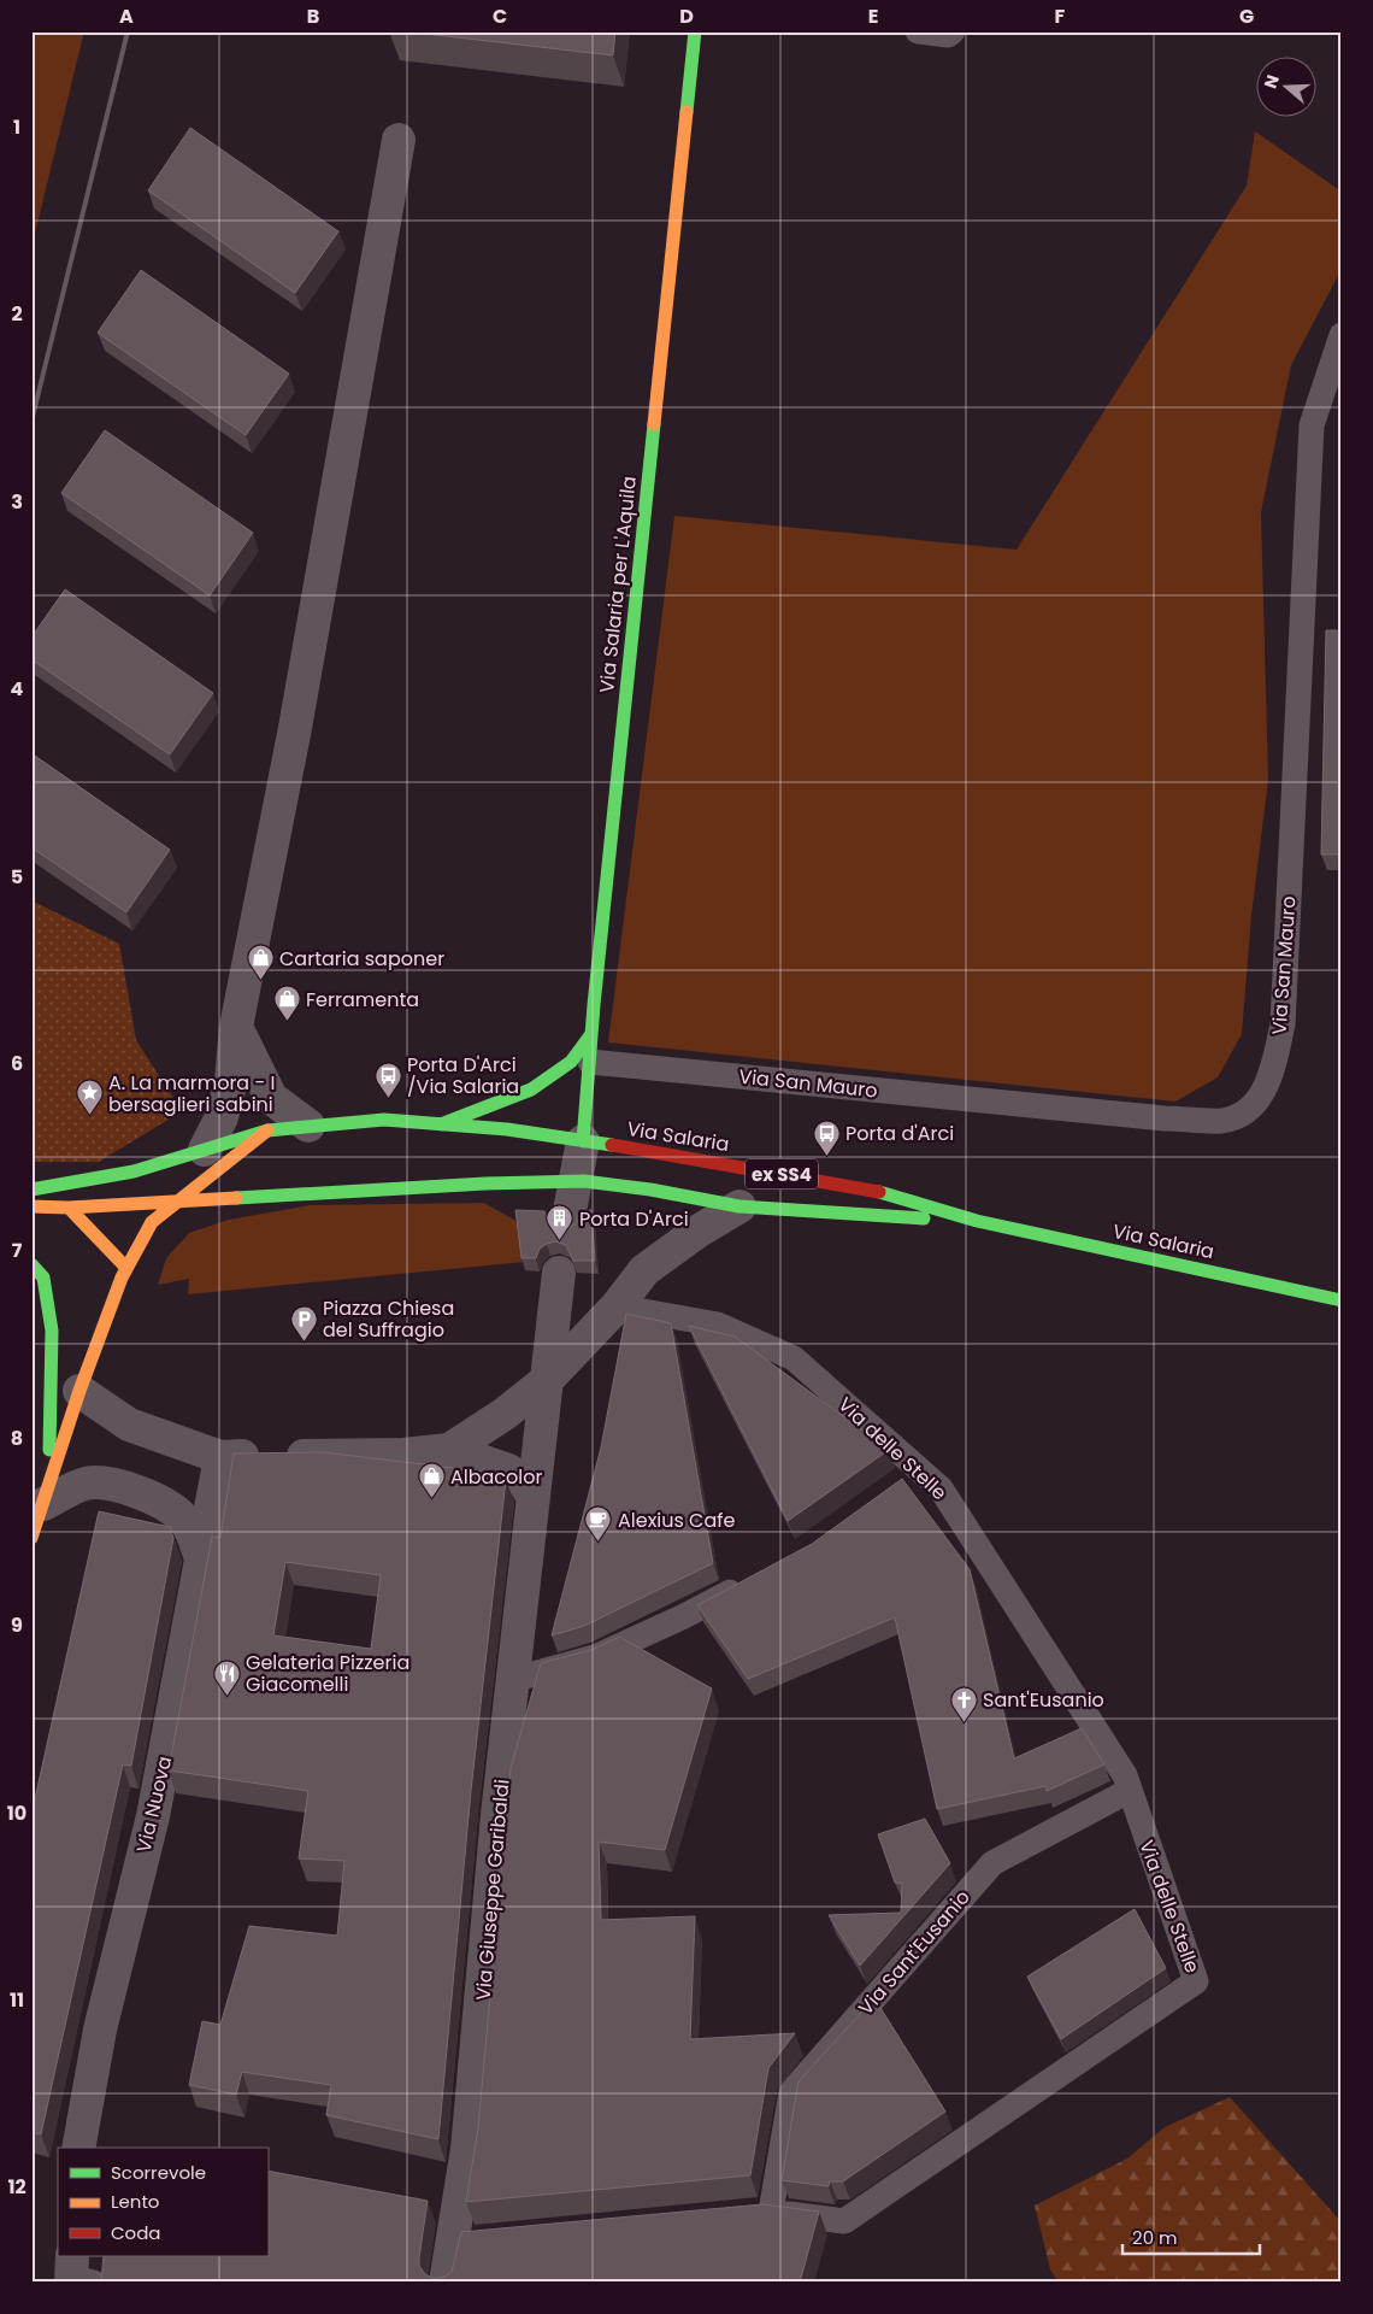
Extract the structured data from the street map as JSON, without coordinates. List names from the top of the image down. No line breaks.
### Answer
{"streets":{"main road":["Via Salaria per L'Aquila","Via Salaria","ex SS4"],"street":["Via Nuova","Via Giuseppe Garibaldi"],"lane":["Via San Mauro","Via delle Stelle","Via Sant'Eusanio"]},"crossings":[["Via Salaria per L'Aquila","Via San Mauro"],["Via Salaria per L'Aquila","Via Salaria"],["Via delle Stelle","Via Sant'Eusanio"]],"places":{"shop":["Cartaria saponer","Ferramenta","Albacolor"],"bus stop":["Porta D'Arci /Via Salaria","Porta d'Arci"],"place":["A. La marmora - I bersaglieri sabini"],"building":["Porta D'Arci"],"parking":["Piazza Chiesa del Suffragio"],"cafe":["Alexius Cafe"],"restaurant":["Gelateria Pizzeria Giacomelli"],"church":["Sant'Eusanio"]},"legend":["Scorrevole","Lento","Coda"],"scale_bar":"20 m","north":"left","grid":{"columns":["A","B","C","D","E","F","G"],"rows":["1","2","3","4","5","6","7","8","9","10","11","12"]}}
